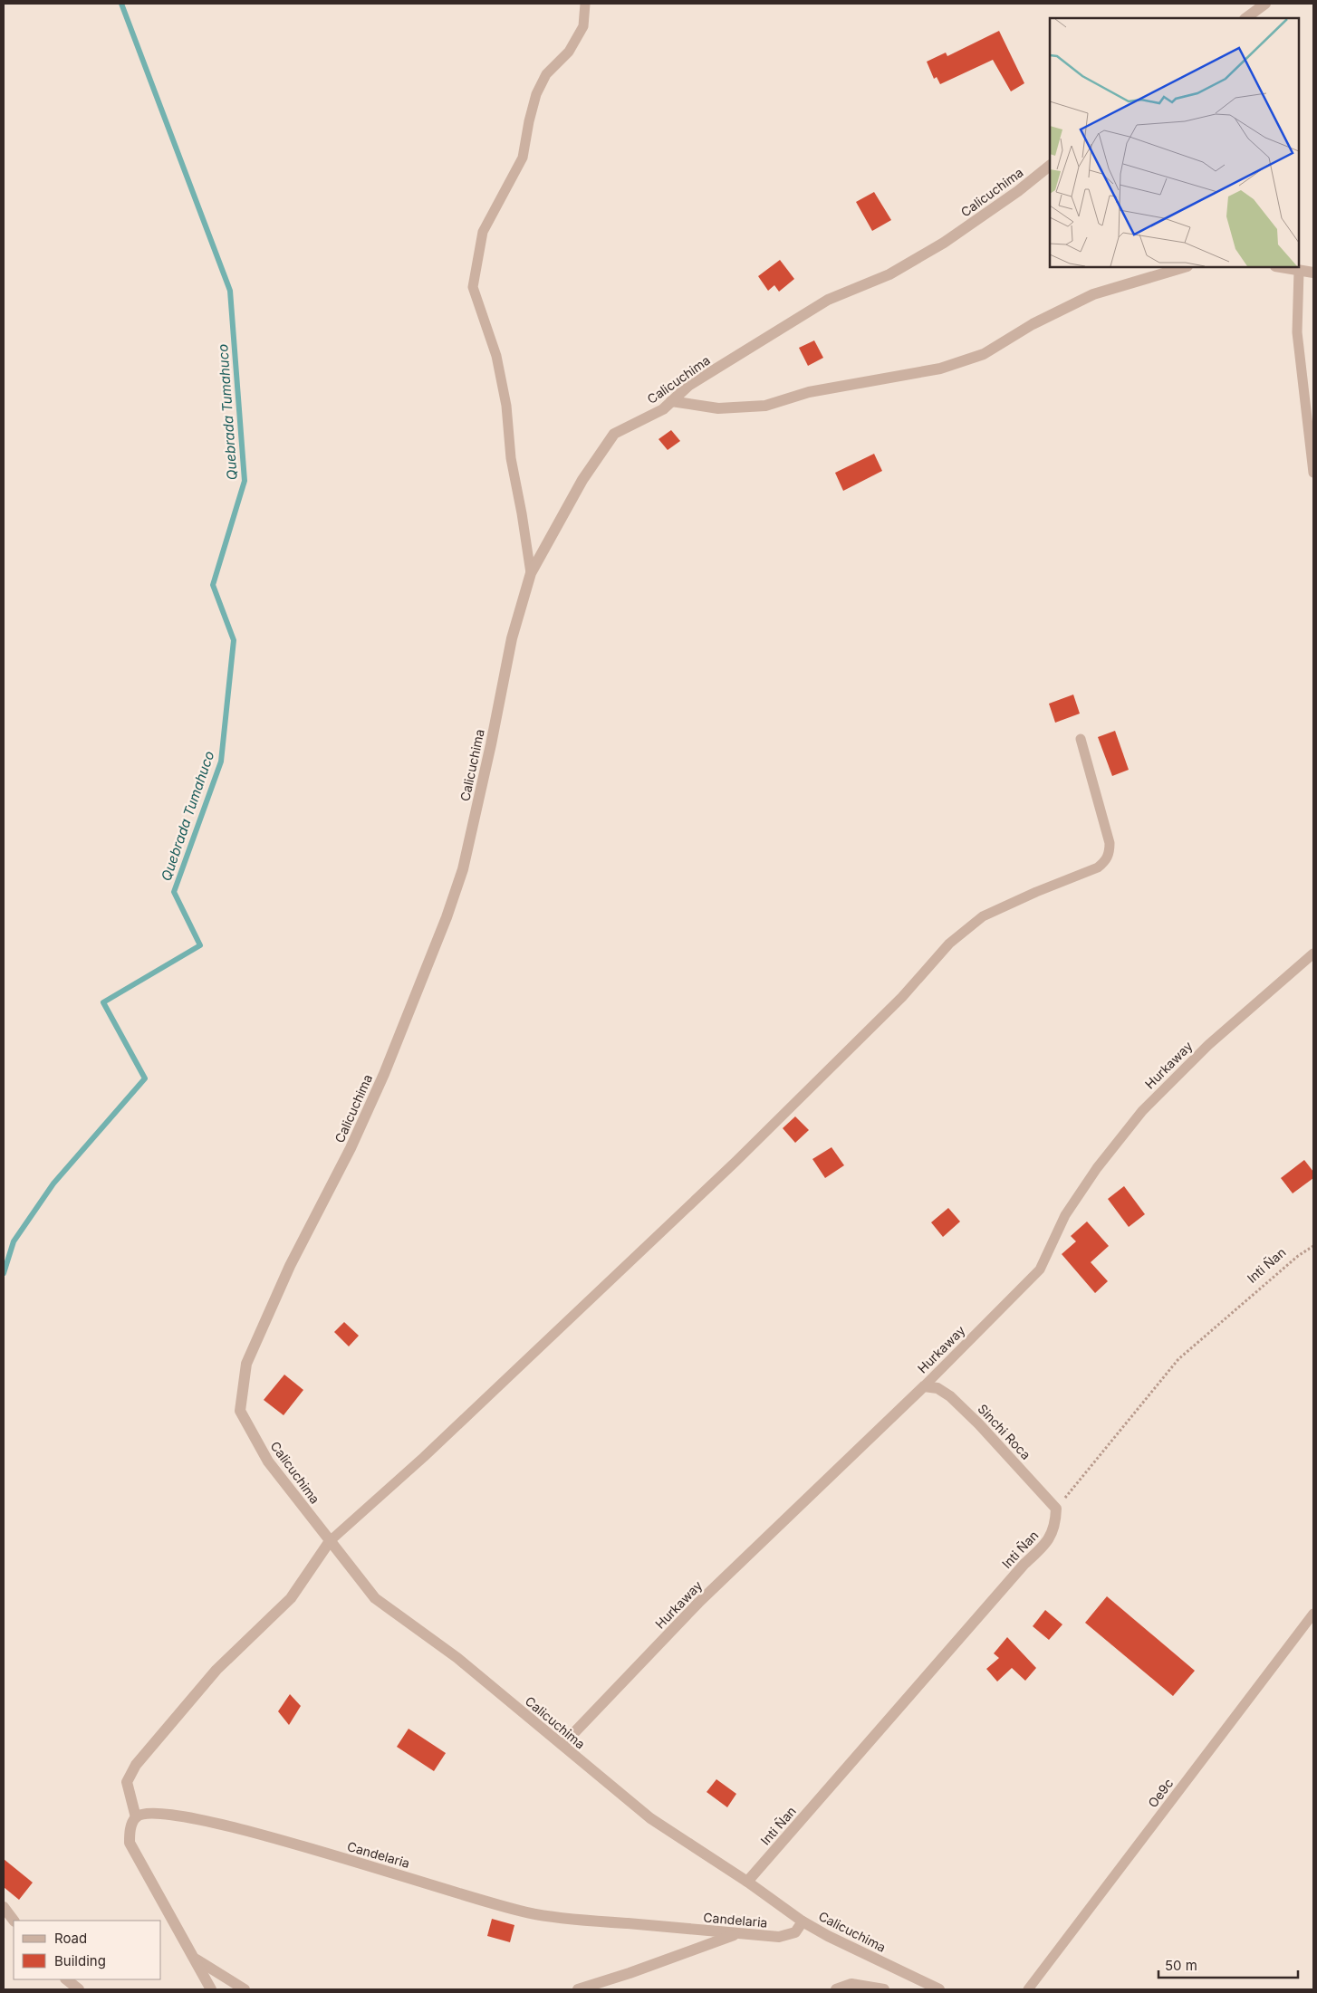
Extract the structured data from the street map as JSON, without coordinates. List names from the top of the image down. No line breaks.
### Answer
{"streets":{"street":["Calicuchima","Hurkaway","Inti Ñan","Sinchi Roca","Candelaria"],"lane":["Oe9c"]},"crossings":[["Calicuchima","Hurkaway"],["Calicuchima","Inti Ñan"],["Calicuchima","Candelaria"],["Hurkaway","Sinchi Roca"],["Inti Ñan","Sinchi Roca"]],"water":["Quebrada Tumahuco"],"legend":["Road","Building"],"scale_bar":"50 m"}
